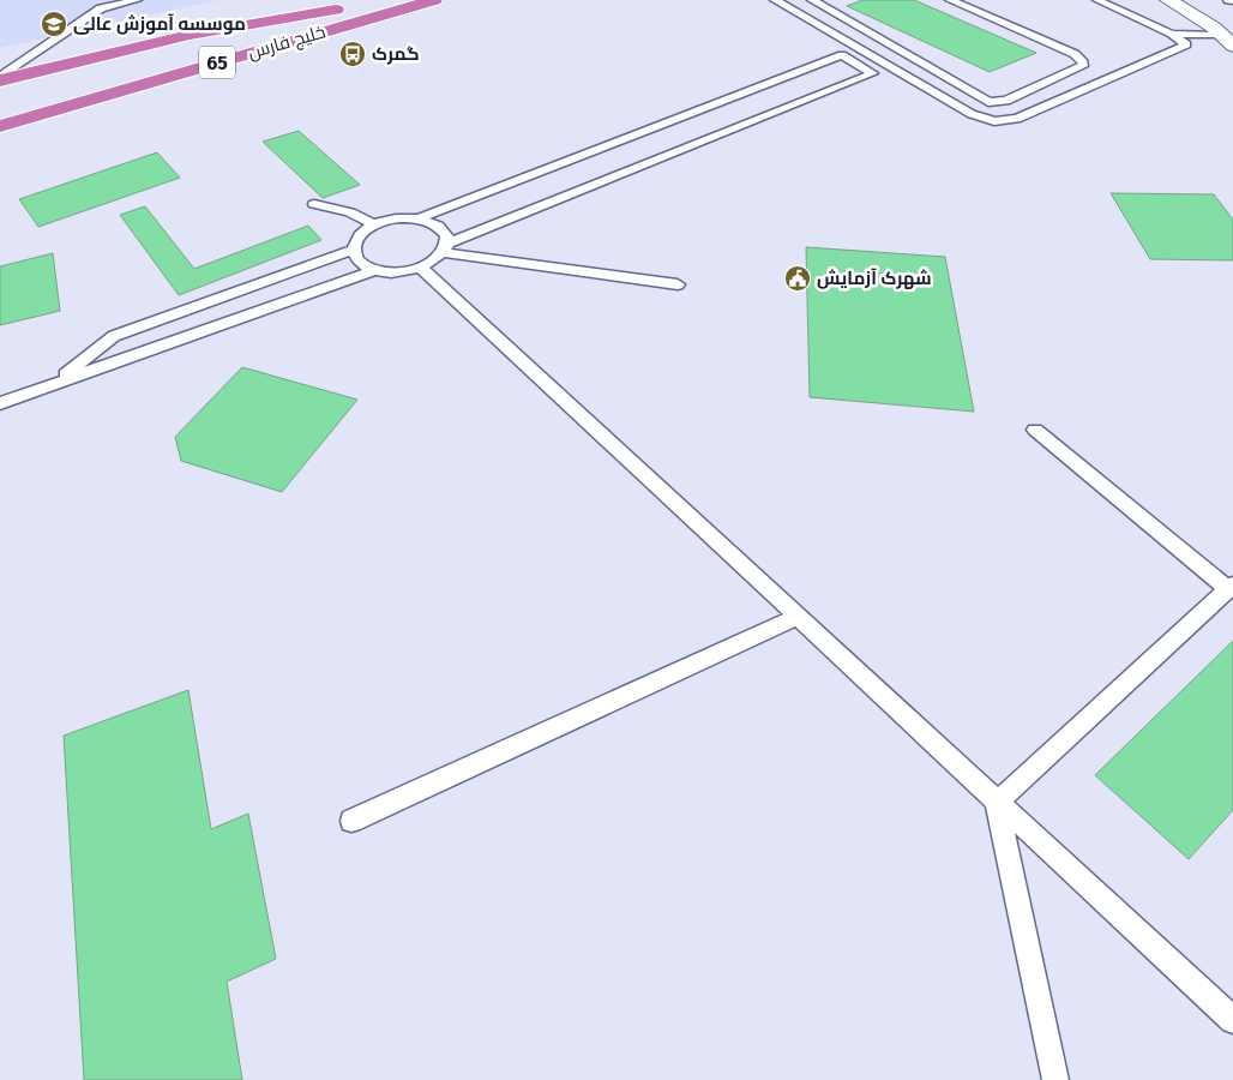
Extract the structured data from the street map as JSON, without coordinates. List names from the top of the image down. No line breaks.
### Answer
{"streets":{"highway":["خلیج فارس","65"]},"places":{"school or university":["موسسه آموزش عالی"],"bus stop":["گمرک"],"public building":["شهرک آزمایش"]}}
